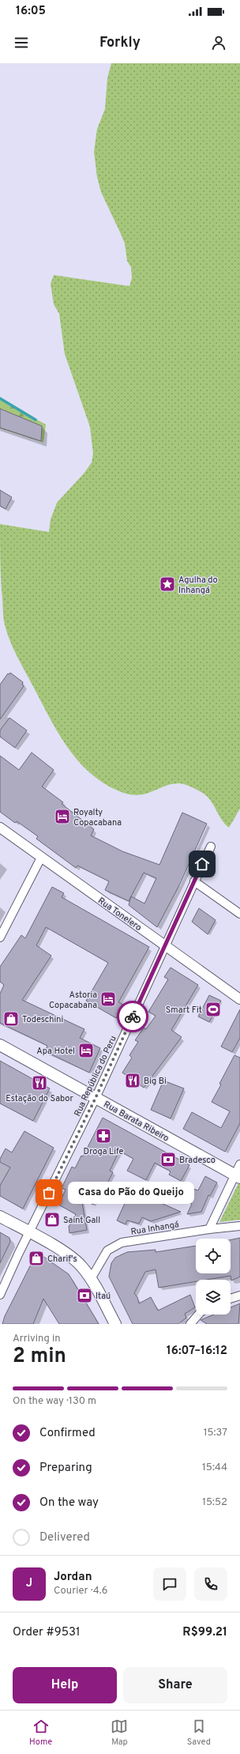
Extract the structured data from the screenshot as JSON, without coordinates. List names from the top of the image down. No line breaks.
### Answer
{"streets":{"main road":["Rua Barata Ribeiro"],"street":["Rua Tonelero","Rua República do Peru","Rua Inhangá"]},"crossings":[["Rua Tonelero","Rua República do Peru"],["Rua República do Peru","Rua Barata Ribeiro"]],"places":{"place":["Agulha do Inhangá"],"hotel":["Royalty Copacabana","Astoria Copacabana","Apa Hotel"],"sports":["Smart Fit"],"shop":["Todeschini","Saint Gall","Charif's"],"restaurant":["Big Bi","Estação do Sabor"],"pharmacy":["Droga Life"],"bank":["Bradesco","Itaú"],"other":["Casa do Pão do Queijo"]},"page":{"status":"16:05","header":"Forkly","bubble":"Casa do Pão do Queijo","heading":["2 min","Arriving in","16:07–16:12"],"panel":["Jordan","Courier · 4.6","Order #9531","R$99.21"],"bar":"On the way · 130 m","list":[["Confirmed","15:37"],["Preparing","15:44"],["On the way","15:52"],"Delivered"],"round":"J","buttons":["Help","Share"],"tabs":["Home","Map","Saved"]}}
